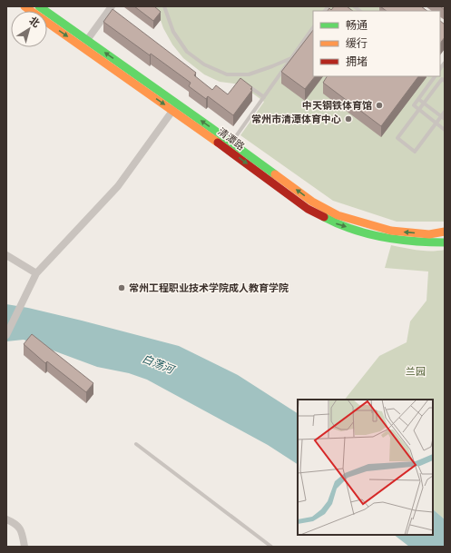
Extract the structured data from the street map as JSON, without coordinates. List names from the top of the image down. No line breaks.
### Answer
{"streets":{"main road":["清潭路"]},"water":["白荡河"],"parks":["兰园"],"places":["中天钢铁体育馆","常州市清潭体育中心","常州工程职业技术学院成人教育学院"],"legend":["畅通","缓行","拥堵"],"north":"top right"}
